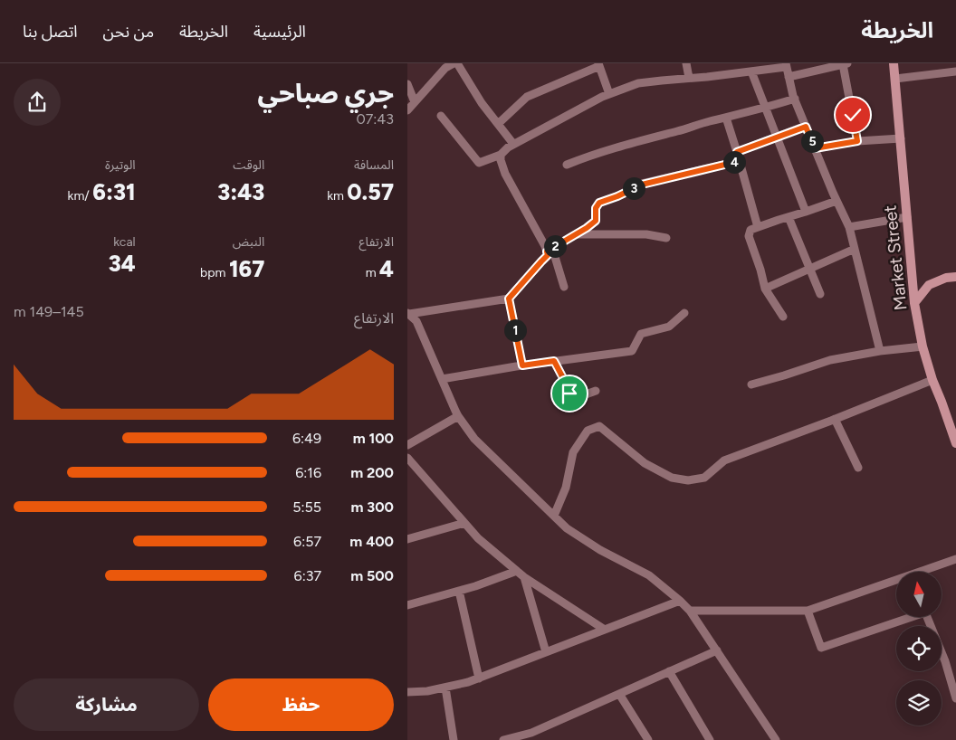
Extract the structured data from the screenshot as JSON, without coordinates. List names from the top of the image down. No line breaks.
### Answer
{"streets":{"street":["Market Street"]},"north":"top","page":{"header":"الخريطة","nav":["الرئيسية","الخريطة","من نحن","اتصل بنا"],"heading":["جري صباحي","07:43"],"pins":["5","4","3","2","1"],"stats":[["المسافة","0.57 km"],["الوقت","3:43"],["الوتيرة","6:31 /km"],["الارتفاع","4 m"],["النبض","167 bpm"],["kcal","34"]],"chart":["الارتفاع","145–149 m"],"list":[{"name":"100 m","note":"6:49"},{"name":"200 m","note":"6:16"},{"name":"300 m","note":"5:55"},{"name":"400 m","note":"6:57"},{"name":"500 m","note":"6:37"}],"buttons":["حفظ","مشاركة"]}}
